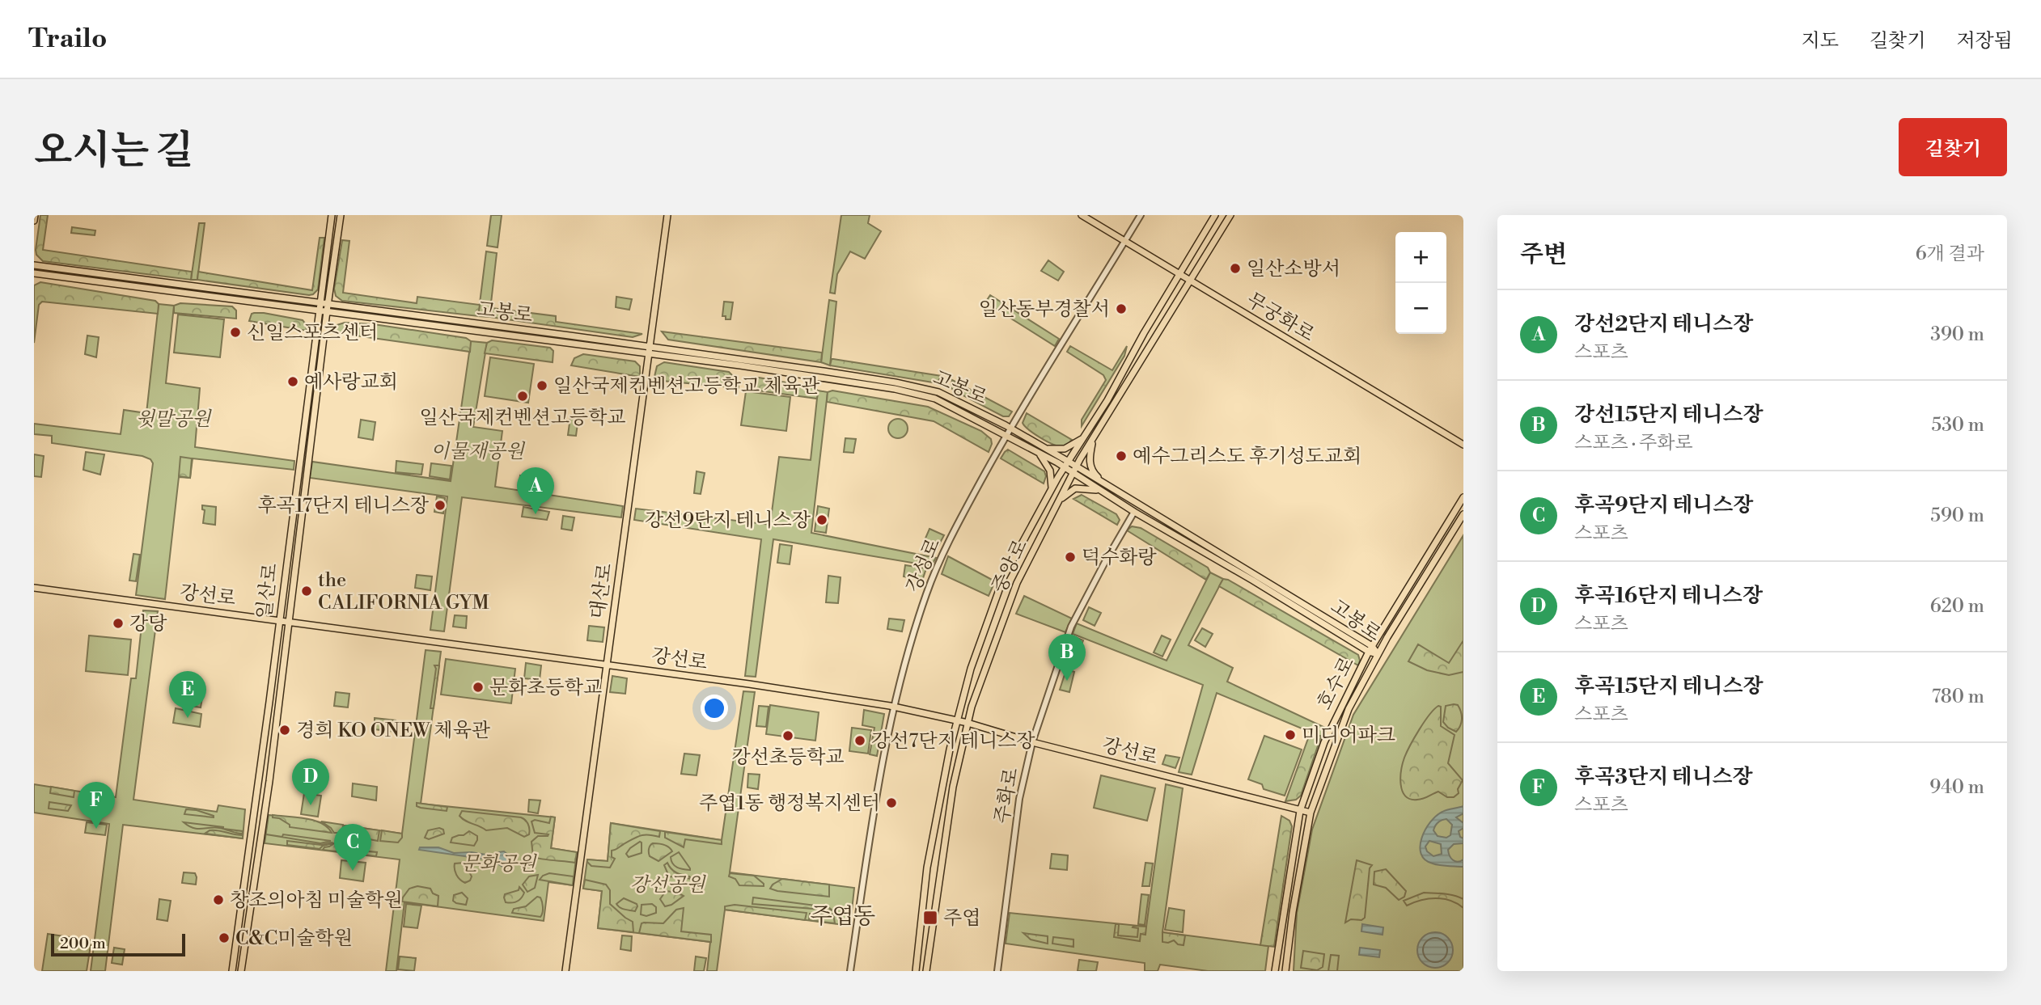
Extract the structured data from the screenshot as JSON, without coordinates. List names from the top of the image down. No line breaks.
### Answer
{"streets":{"main road":["고봉로","무궁화로","중앙로","일산로","대산로","강선로","호수로"],"street":["강성로","주화로"]},"crossings":[["고봉로","강성로"],["고봉로","중앙로"],["고봉로","일산로"],["고봉로","대산로"],["고봉로","호수로"],["고봉로","주화로"],["무궁화로","강성로"],["무궁화로","중앙로"],["강성로","강선로"],["중앙로","강선로"],["일산로","강선로"],["대산로","강선로"],["강선로","호수로"],["강선로","주화로"]],"districts":["주엽동"],"parks":["윗말공원","이물재공원","문화공원","강선공원"],"places":{"other":["일산소방서","일산동부경찰서","신일스포츠센터","예사랑교회","일산국제컨벤션고등학교 체육관","일산국제컨벤션고등학교","예수그리스도 후기성도교회","후곡17단지 테니스장","강선9단지 테니스장","덕수화랑","the CALIFORNIA GYM","강당","문화초등학교","경희 KO ONEW 체육관","미디어파크","강선초등학교","강선7단지 테니스장","주엽1동 행정복지센터","창조의아침 미술학원","C&C미술학원"],"transit":["주엽"]},"scale_bar":"200 m","page":{"header":"Trailo","nav":["지도","길찾기","저장됨"],"title":"오시는 길","buttons":"길찾기","heading":["주변","6개 결과"],"map_buttons":["+","−"],"list":[{"mark":"A","name":"강선2단지 테니스장","note":"스포츠","value":"390 m"},{"mark":"B","name":"강선15단지 테니스장","note":"스포츠 · 주화로","value":"530 m"},{"mark":"C","name":"후곡9단지 테니스장","note":"스포츠","value":"590 m"},{"mark":"D","name":"후곡16단지 테니스장","note":"스포츠","value":"620 m"},{"mark":"E","name":"후곡15단지 테니스장","note":"스포츠","value":"780 m"},{"mark":"F","name":"후곡3단지 테니스장","note":"스포츠","value":"940 m"}],"pins":["A","B","E","D","F","C"],"scale":"200 m"}}
